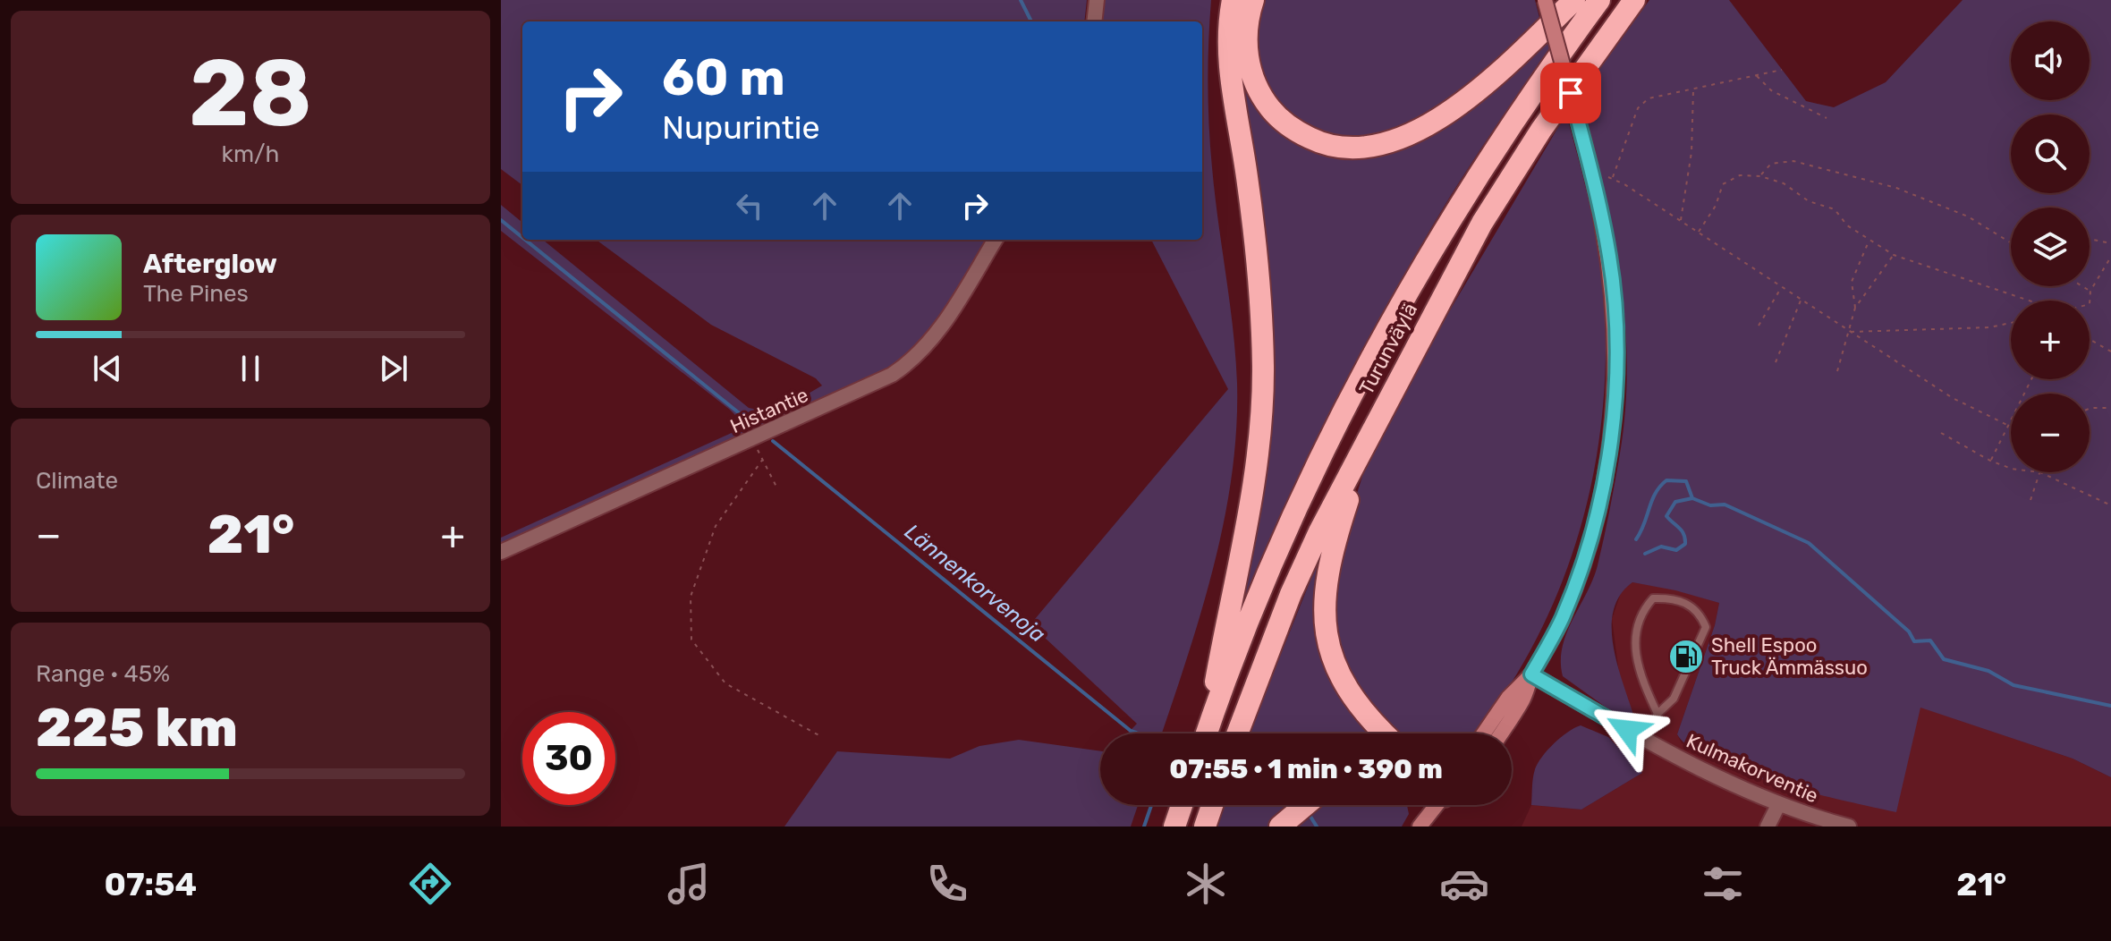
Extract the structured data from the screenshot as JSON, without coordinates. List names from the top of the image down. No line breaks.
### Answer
{"streets":{"highway":["Turunväylä"],"street":["Histantie","Kulmakorventie"]},"water":["Lännenkorvenoja"],"places":{"fuel station":["Shell Espoo Truck Ämmässuo"]},"page":{"tile":[["28","km/h"],"Climate",["Range · 45%","225 km"]],"map_buttons":["+","−"],"turn":["60 m","Nupurintie"],"song":["Afterglow","The Pines"],"heat":["−","21°","+"],"limit":"30","trip":"07:55 · 1 min · 390 m","tabs":["07:54","21°"]}}
